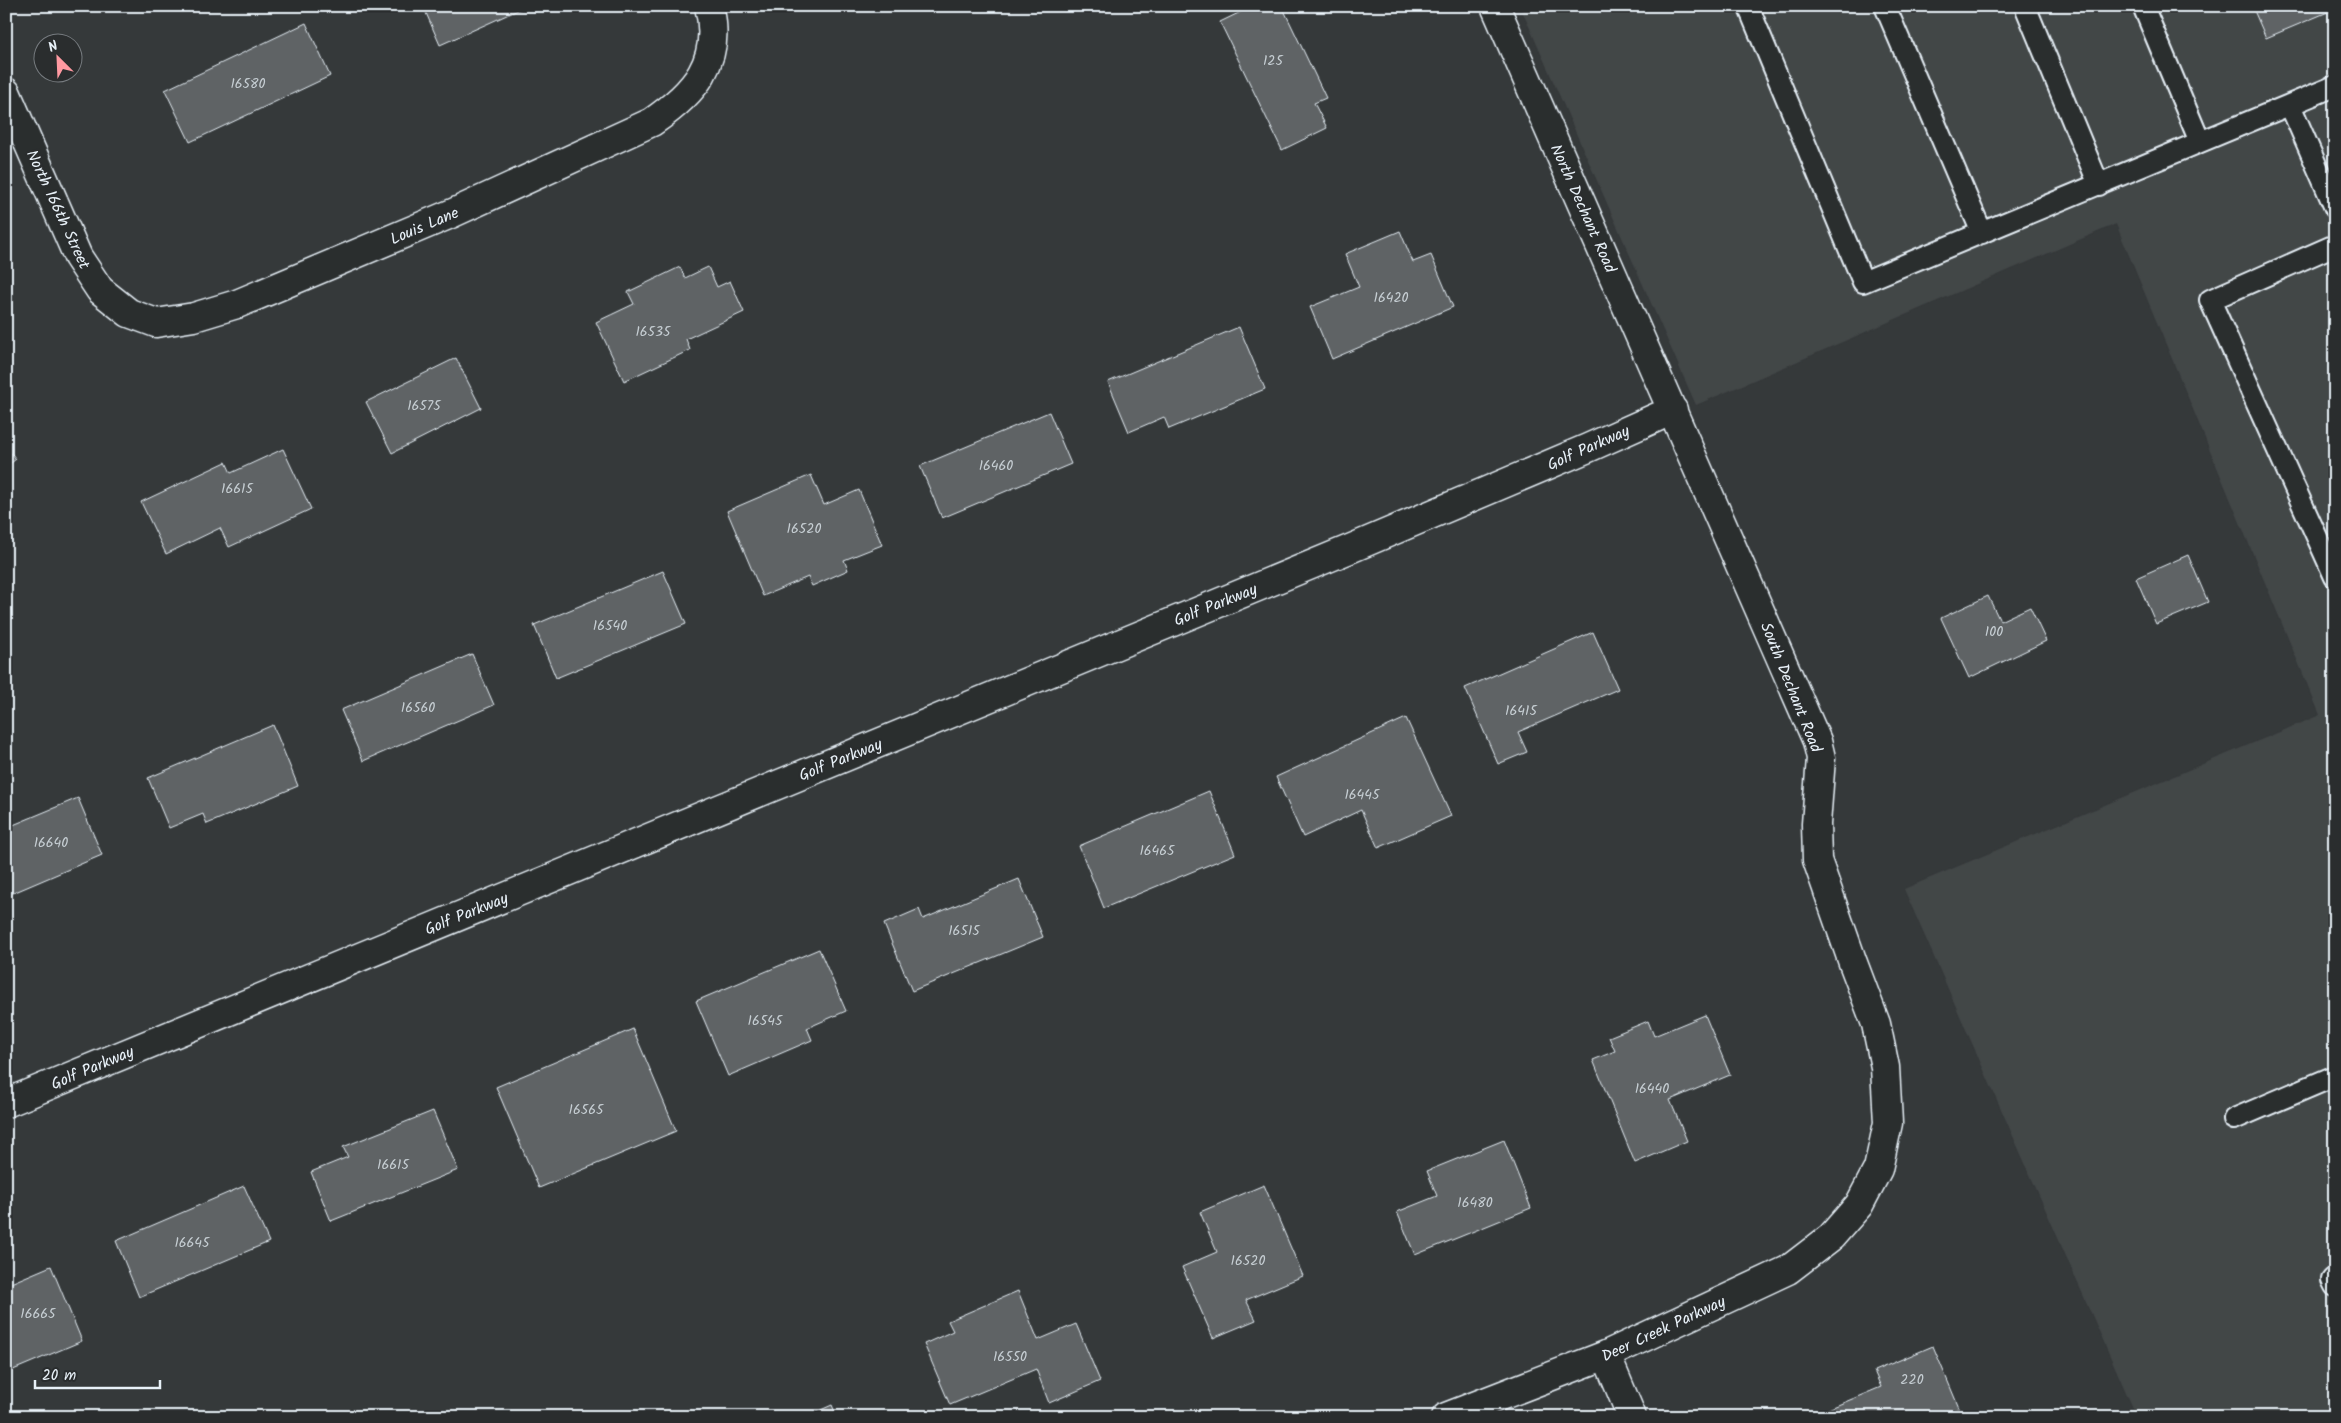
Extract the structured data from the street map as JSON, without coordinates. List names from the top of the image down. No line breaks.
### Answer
{"streets":{"street":["North Dechant Road","North 166th Street","Louis Lane","Golf Parkway","South Dechant Road","Deer Creek Parkway"]},"crossings":[["North Dechant Road","Golf Parkway"],["North Dechant Road","South Dechant Road"],["North 166th Street","Louis Lane"],["Golf Parkway","South Dechant Road"],["South Dechant Road","Deer Creek Parkway"]],"house_numbers":["125","16580","16420","16535","16575","16460","16615","16520","16540","100","16560","16415","16445","16640","16465","16515","16545","16440","16565","16615","16480","16645","16520","16665","16550","220"],"scale_bar":"20 m","north":"top left"}
